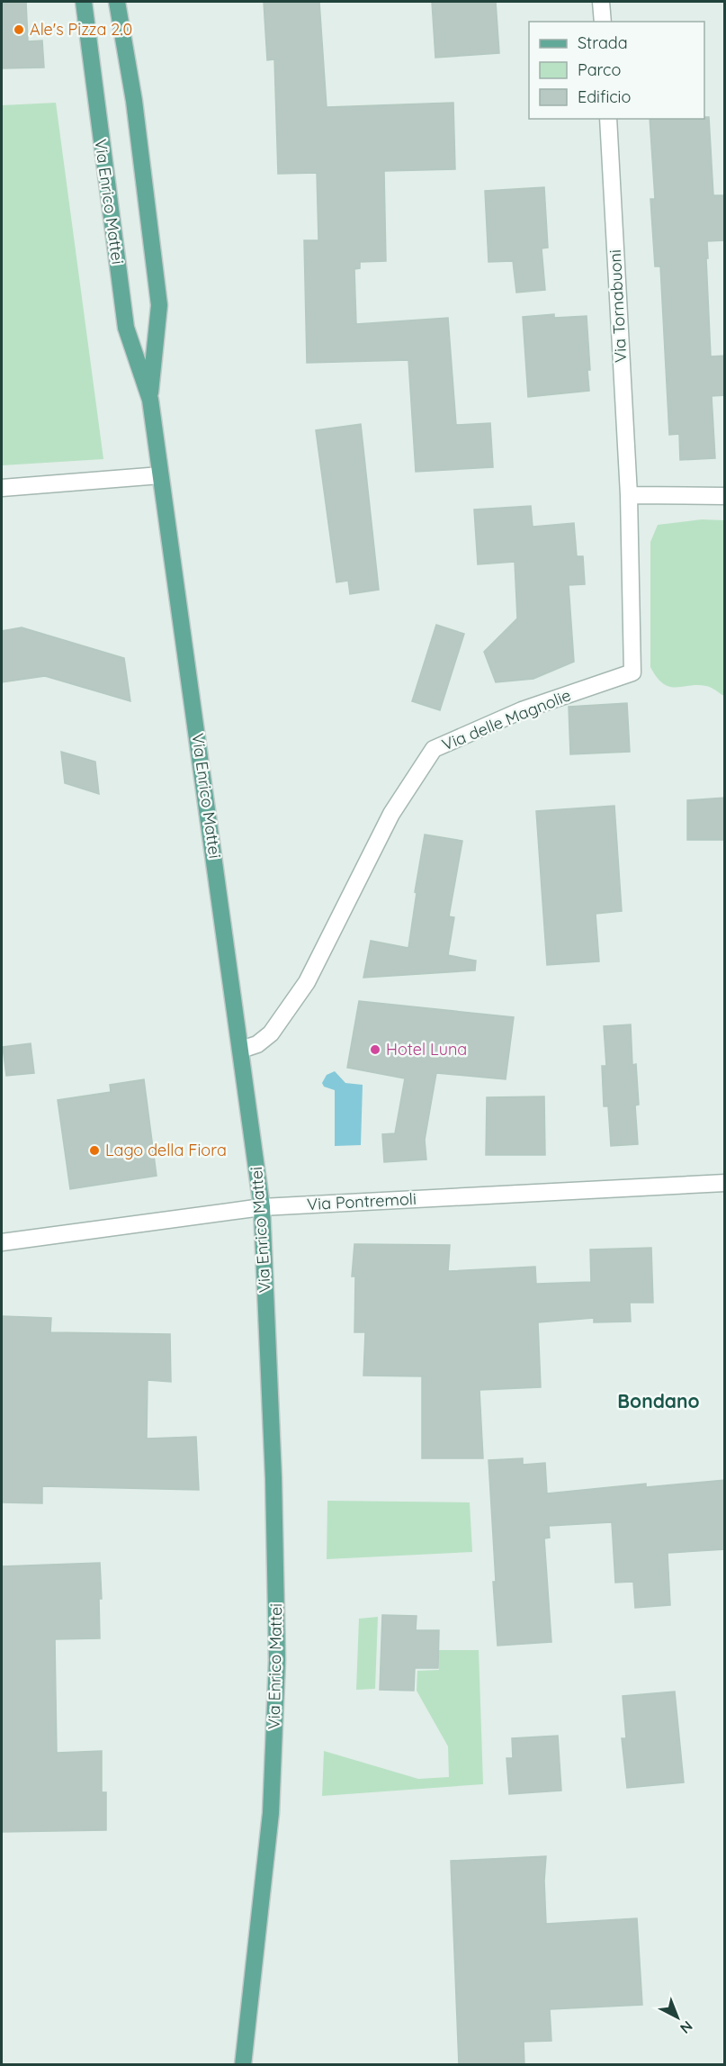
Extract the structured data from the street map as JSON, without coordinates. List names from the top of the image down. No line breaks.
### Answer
{"streets":{"main road":["Via Enrico Mattei"],"street":["Via Tornabuoni","Via delle Magnolie","Via Pontremoli"]},"crossings":[["Via Enrico Mattei","Via delle Magnolie"],["Via Enrico Mattei","Via Pontremoli"],["Via Tornabuoni","Via delle Magnolie"]],"districts":["Bondano"],"places":["Ale's Pizza 2.0","Hotel Luna","Lago della Fiora"],"legend":["Strada","Parco","Edificio"],"north":"bottom right"}
